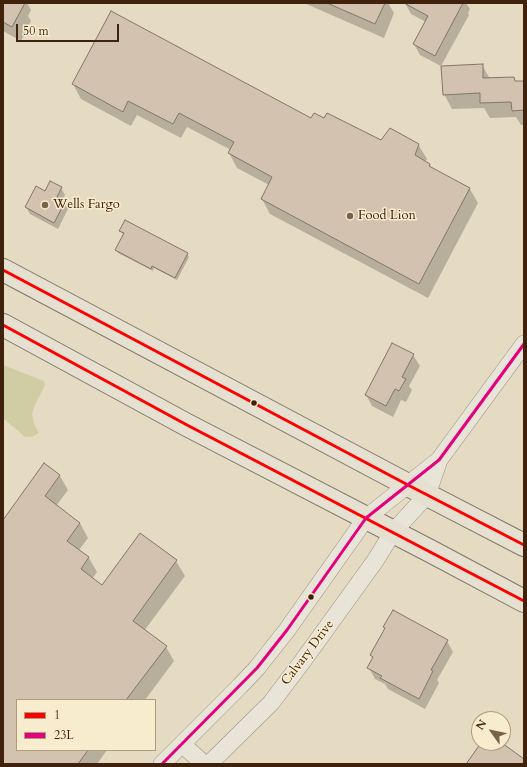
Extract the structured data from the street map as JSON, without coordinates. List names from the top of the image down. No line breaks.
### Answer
{"streets":{"street":["Calvary Drive"]},"places":["Wells Fargo","Food Lion"],"lines":["transit line 1","transit line 23L"],"legend":["1","23L"],"scale_bar":"50 m","north":"top left"}
